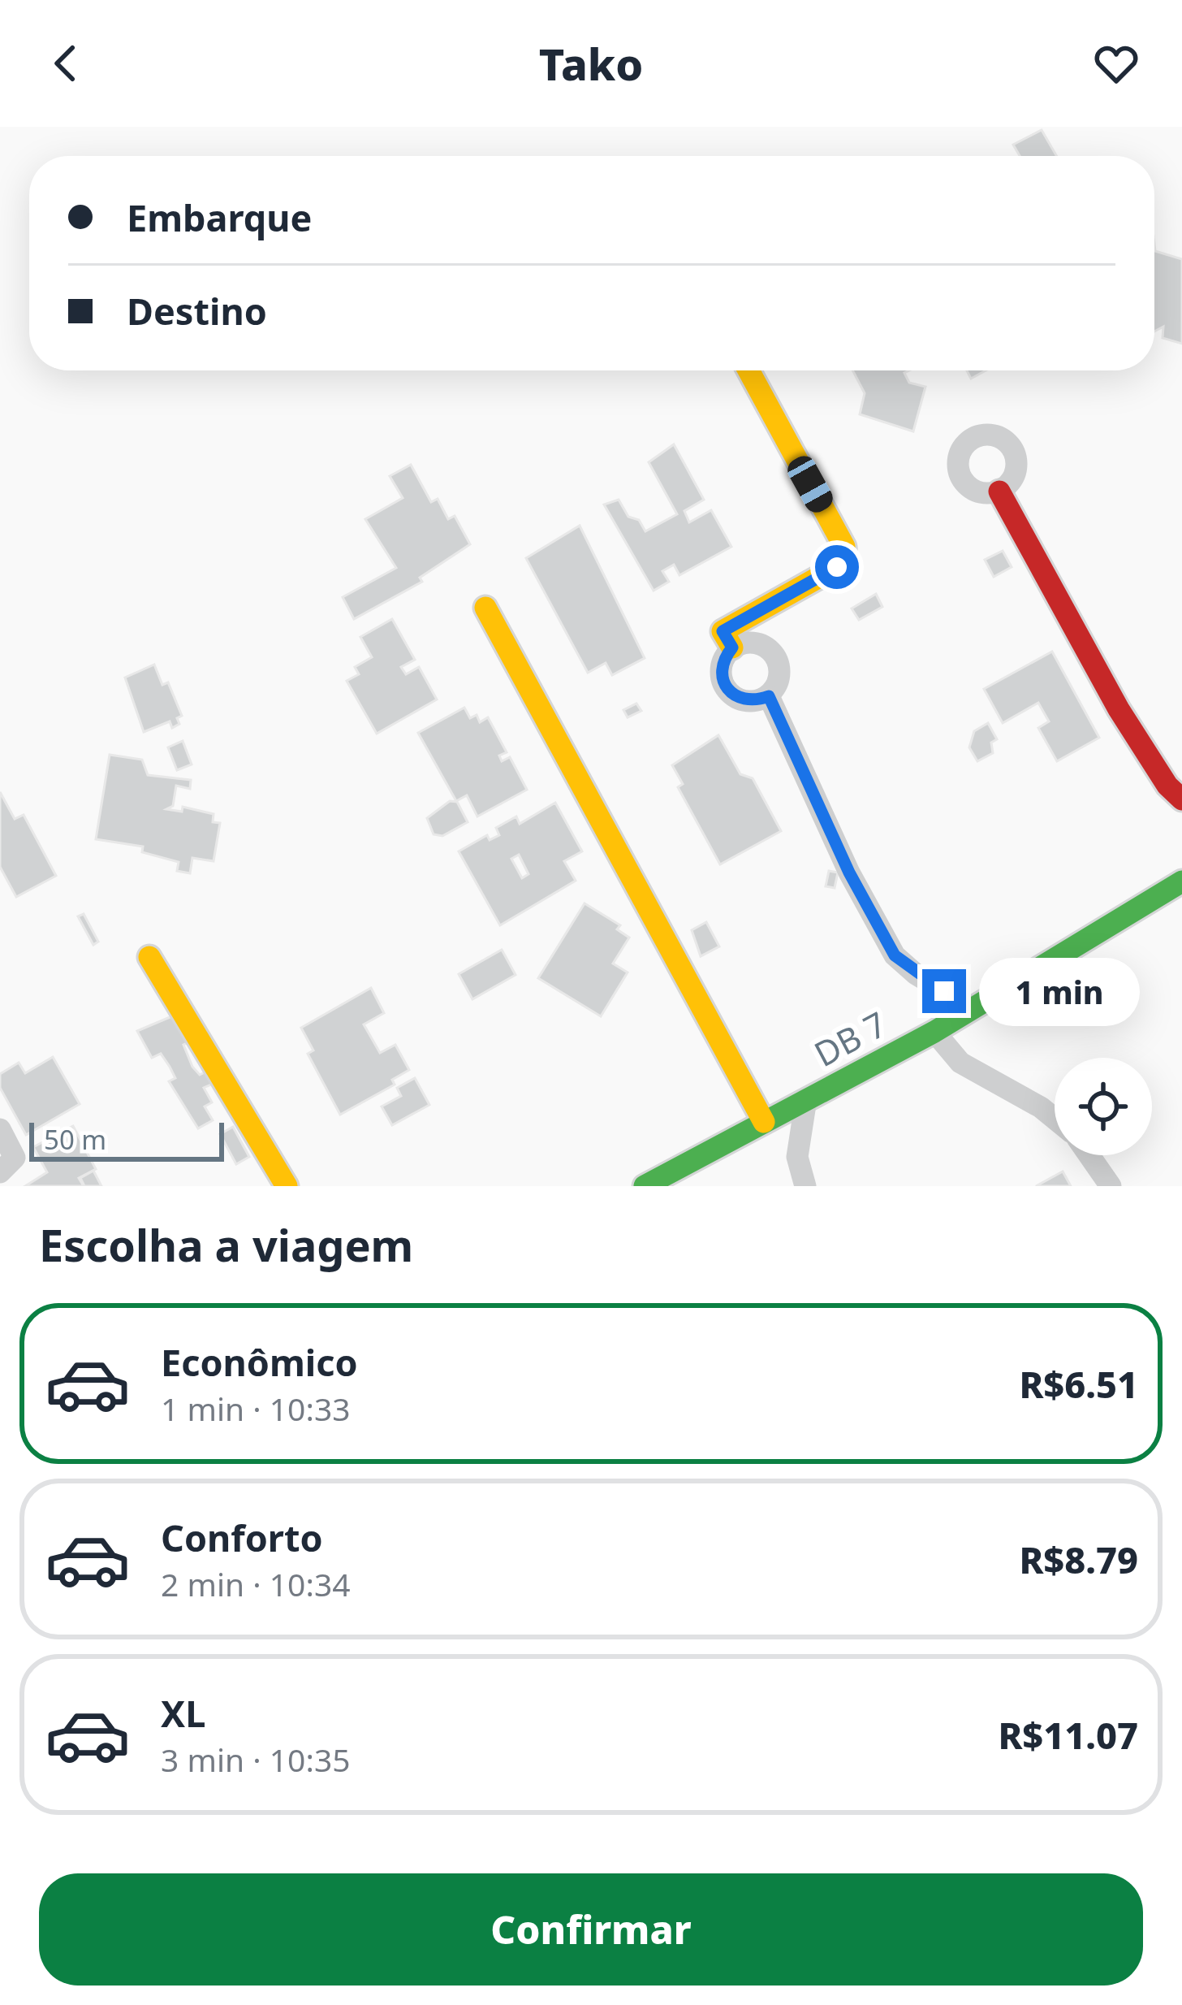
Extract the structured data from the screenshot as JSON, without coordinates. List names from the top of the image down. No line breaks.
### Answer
{"streets":{"street":["DB 7"]},"scale_bar":"50 m","page":{"header":"Tako","banner":["Embarque","Destino"],"bubble":"1 min","scale":"50 m","heading":"Escolha a viagem","list":[{"name":"Econômico","note":"1 min · 10:33","value":"R$6.51"},{"name":"Conforto","note":"2 min · 10:34","value":"R$8.79"},{"name":"XL","note":"3 min · 10:35","value":"R$11.07"}],"buttons":"Confirmar"}}
